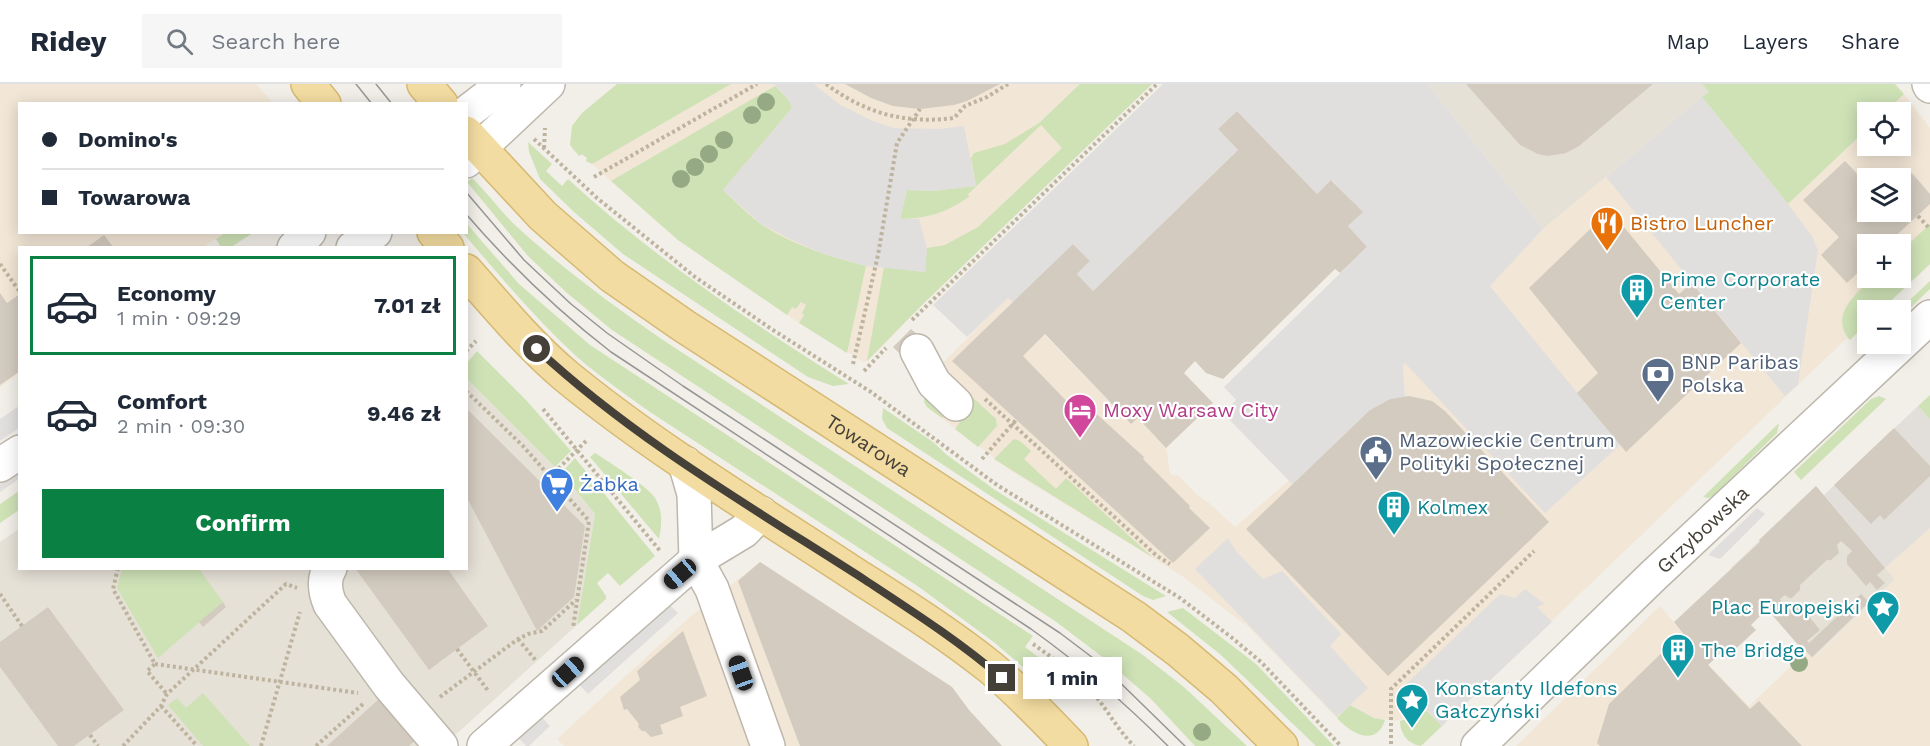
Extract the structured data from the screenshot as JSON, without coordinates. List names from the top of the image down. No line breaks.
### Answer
{"streets":{"main road":["Towarowa"],"street":["Grzybowska"]},"places":{"restaurant":["Bistro Luncher"],"building":["Prime Corporate Center","Kolmex","The Bridge"],"bank":["BNP Paribas Polska"],"hotel":["Moxy Warsaw City"],"public building":["Mazowieckie Centrum Polityki Społecznej"],"supermarket":["Żabka"],"place":["Plac Europejski","Konstanty Ildefons Gałczyński"]},"page":{"header":"Ridey","search":"Search here","nav":["Map","Layers","Share"],"map_buttons":["+","−"],"banner":["Domino's","Towarowa"],"list":[{"name":"Economy","note":"1 min · 09:29","value":"7.01 zł"},{"name":"Comfort","note":"2 min · 09:30","value":"9.46 zł"}],"buttons":"Confirm","bubble":"1 min"}}
